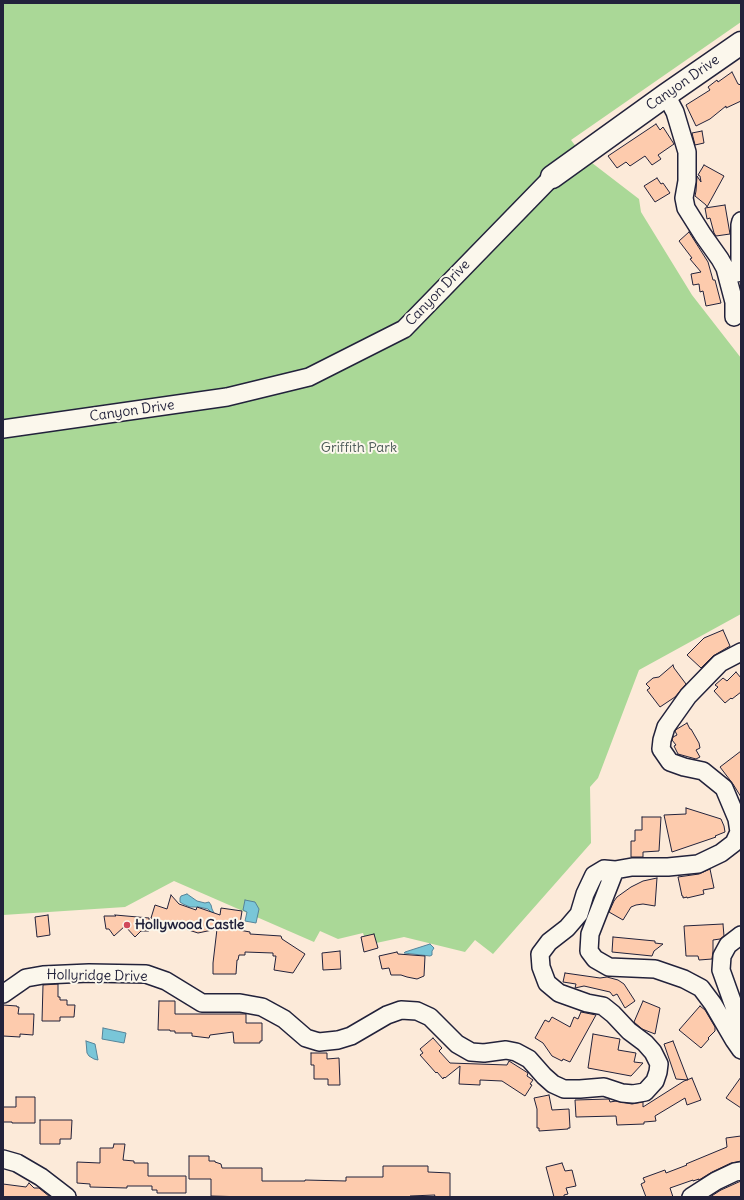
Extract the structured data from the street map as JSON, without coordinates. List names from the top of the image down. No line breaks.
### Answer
{"streets":{"street":["Canyon Drive","Hollyridge Drive"]},"parks":["Griffith Park"],"places":["Hollywood Castle"]}
